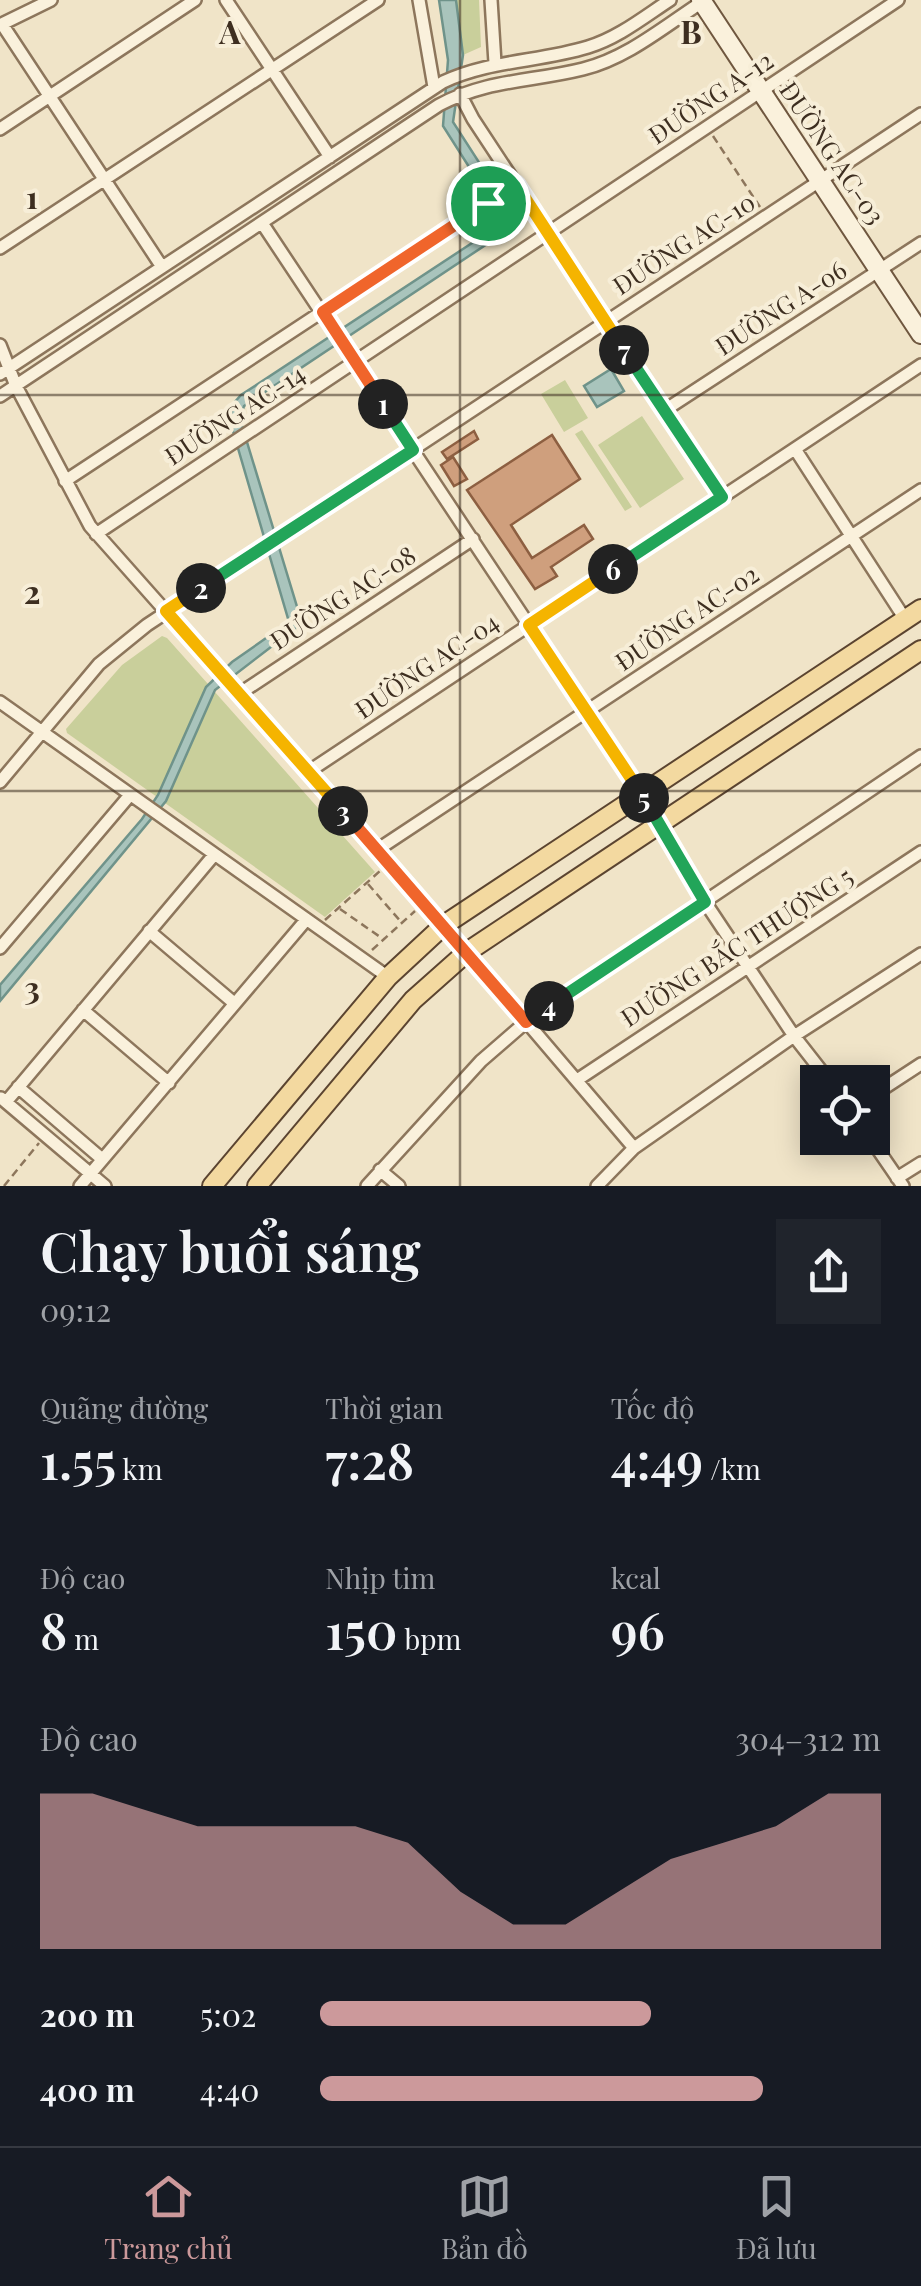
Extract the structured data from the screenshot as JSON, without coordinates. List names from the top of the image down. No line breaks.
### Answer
{"streets":{"street":["ĐƯỜNG A-12","ĐƯỜNG AC-03","ĐƯỜNG AC-10","ĐƯỜNG A-06","ĐƯỜNG AC-14","ĐƯỜNG AC-08","ĐƯỜNG AC-02","ĐƯỜNG AC-04","ĐƯỜNG BẮC THƯỢNG 5"]},"crossings":[["ĐƯỜNG A-12","ĐƯỜNG AC-03"],["ĐƯỜNG A-12","ĐƯỜNG AC-14"],["ĐƯỜNG AC-03","ĐƯỜNG AC-10"],["ĐƯỜNG AC-03","ĐƯỜNG A-06"]],"page":{"pins":["7","1","6","2","5","3","4"],"heading":["Chạy buổi sáng","09:12"],"stats":[["Quãng đường","1.55 km"],["Thời gian","7:28"],["Tốc độ","4:49 /km"],["Độ cao","8 m"],["Nhịp tim","150 bpm"],["kcal","96"]],"chart":["Độ cao","304–312 m"],"list":[{"name":"200 m","note":"5:02"},{"name":"400 m","note":"4:40"}],"tabs":["Trang chủ","Bản đồ","Đã lưu"]},"grid":{"columns":["A","B"],"rows":["1","2","3"]}}
